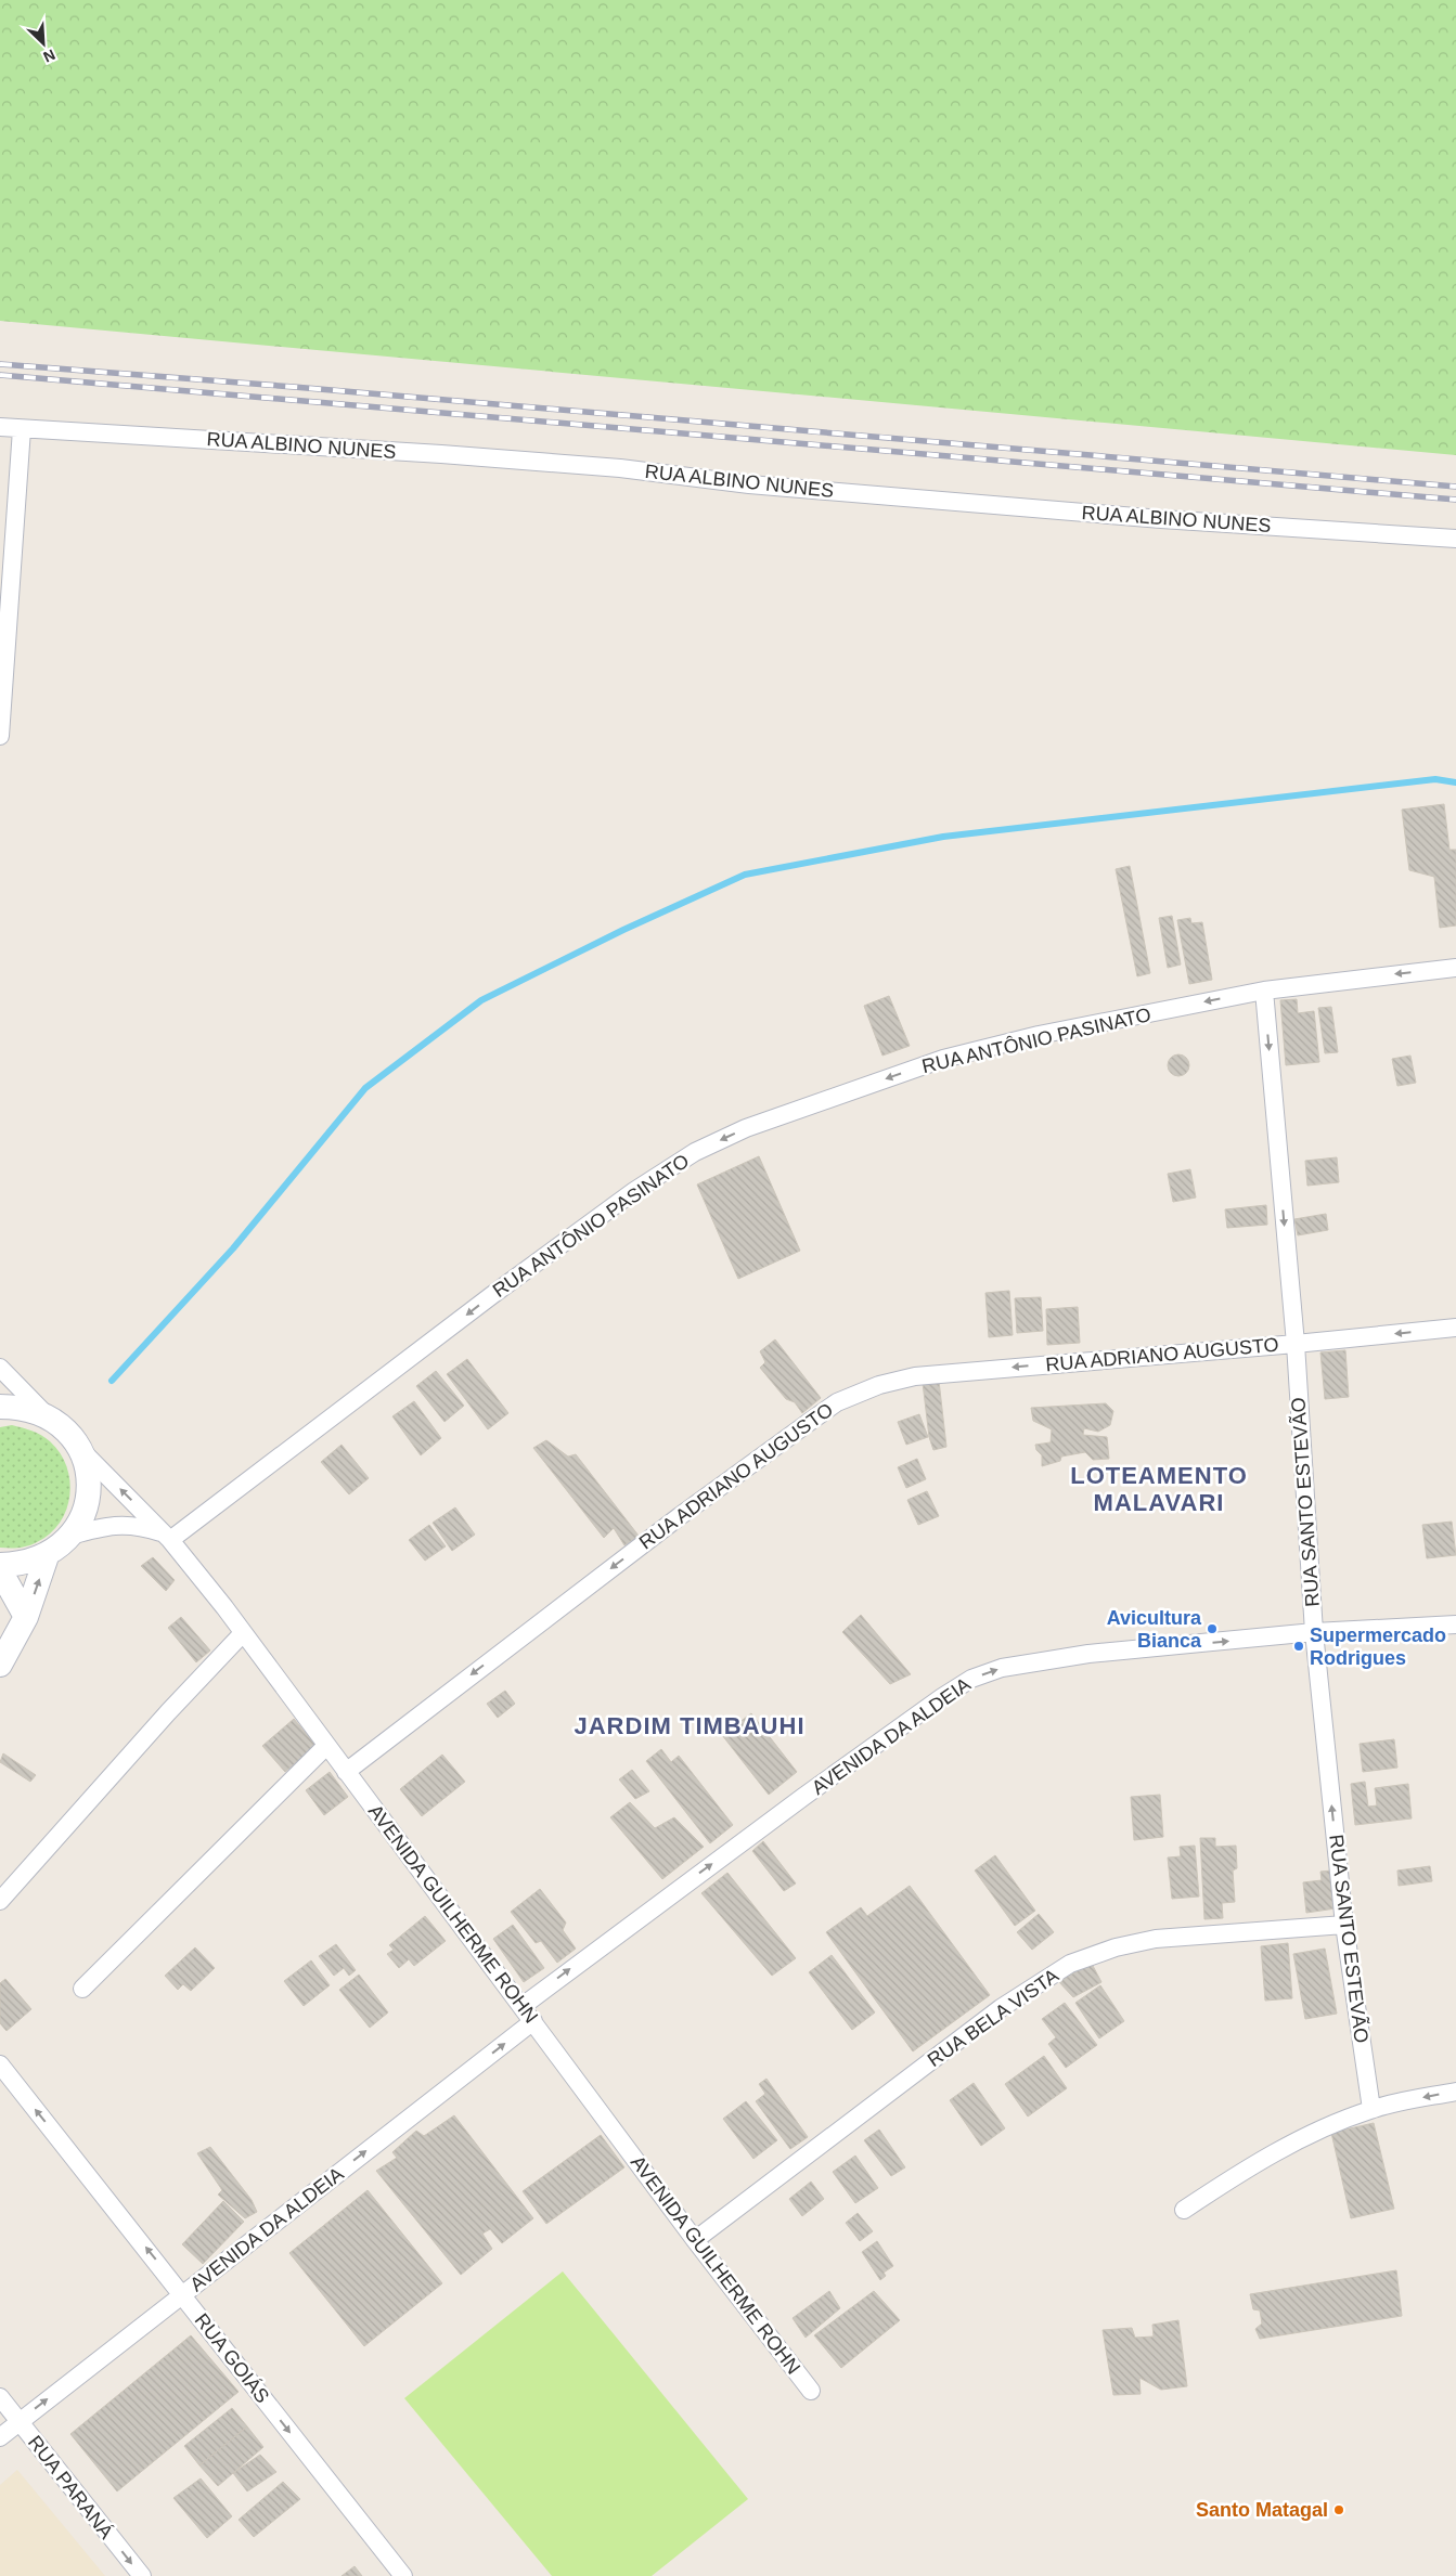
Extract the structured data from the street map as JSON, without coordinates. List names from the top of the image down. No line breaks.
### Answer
{"streets":{"street":["RUA ALBINO NUNES","RUA ANTÔNIO PASINATO","RUA ADRIANO AUGUSTO","RUA SANTO ESTEVÃO","AVENIDA DA ALDEIA","AVENIDA GUILHERME ROHN","RUA BELA VISTA","RUA GOIÁS","RUA PARANÁ"]},"crossings":[["RUA ANTÔNIO PASINATO","RUA SANTO ESTEVÃO"],["RUA ANTÔNIO PASINATO","AVENIDA GUILHERME ROHN"],["RUA ADRIANO AUGUSTO","RUA SANTO ESTEVÃO"],["RUA ADRIANO AUGUSTO","AVENIDA GUILHERME ROHN"],["RUA SANTO ESTEVÃO","AVENIDA DA ALDEIA"],["RUA SANTO ESTEVÃO","RUA BELA VISTA"],["AVENIDA DA ALDEIA","AVENIDA GUILHERME ROHN"],["AVENIDA DA ALDEIA","RUA GOIÁS"],["AVENIDA DA ALDEIA","RUA PARANÁ"],["AVENIDA GUILHERME ROHN","RUA BELA VISTA"]],"one_way":["RUA ANTÔNIO PASINATO","RUA ADRIANO AUGUSTO","AVENIDA DA ALDEIA","RUA PARANÁ"],"districts":["LOTEAMENTO MALAVARI","JARDIM TIMBAUHI"],"places":["Avicultura Bianca","Supermercado Rodrigues","Santo Matagal"],"north":"bottom right"}
